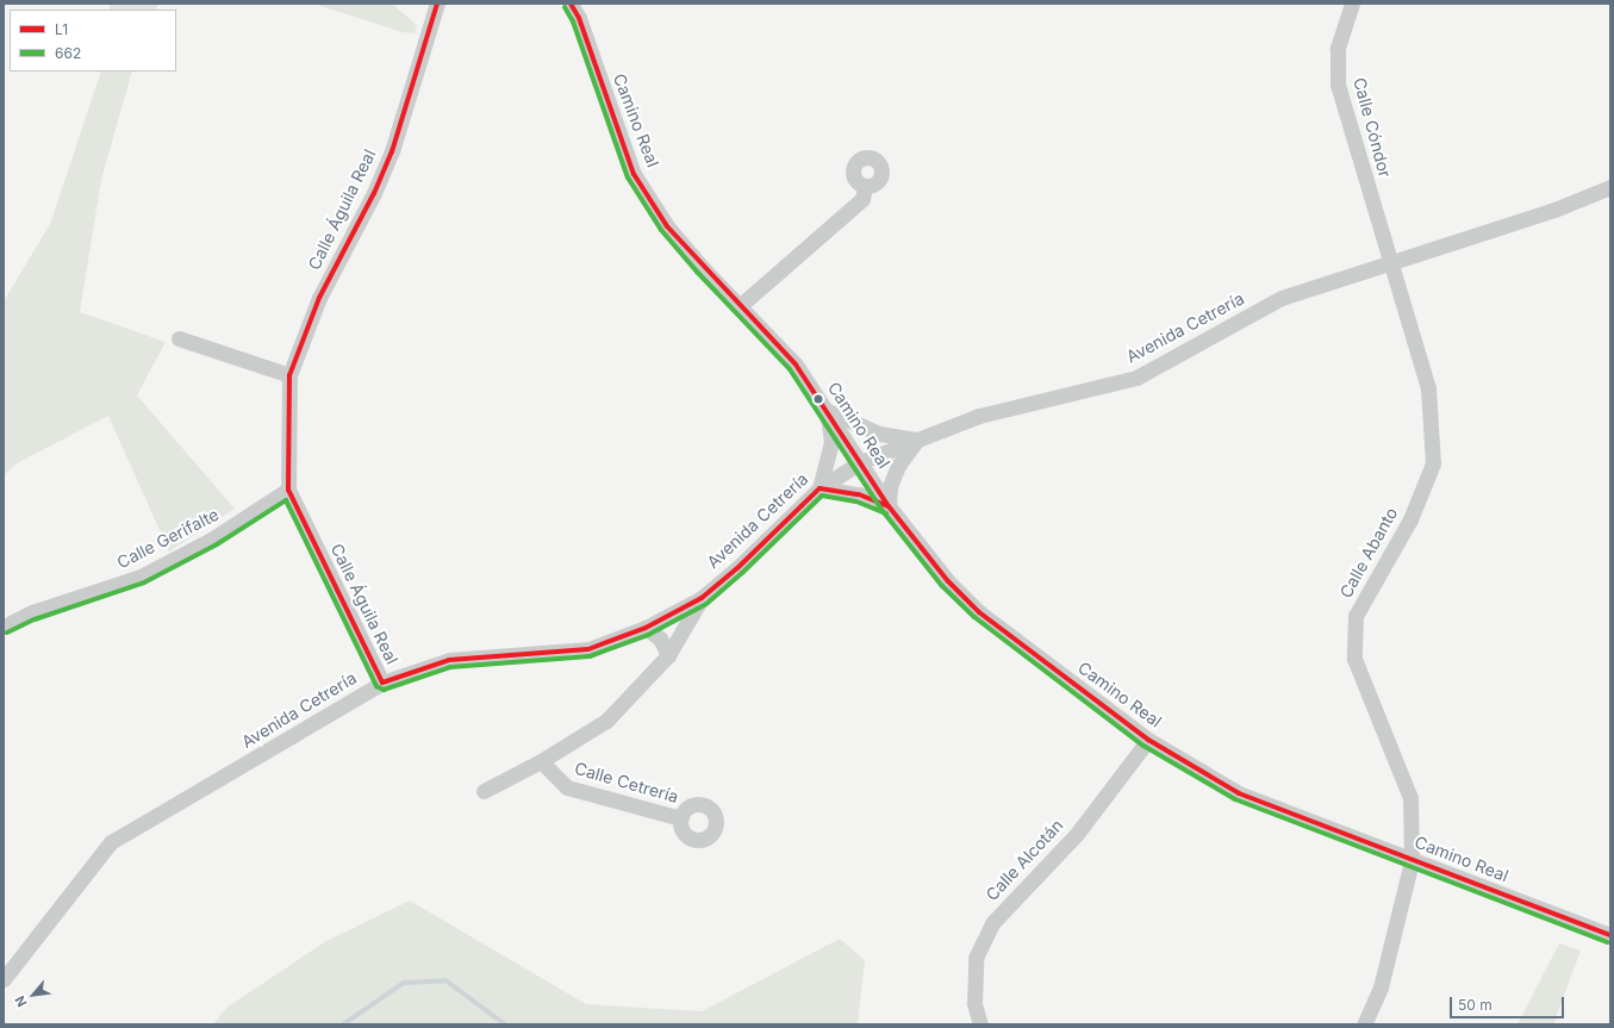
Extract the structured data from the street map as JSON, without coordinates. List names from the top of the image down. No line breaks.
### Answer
{"streets":{"street":["Camino Real","Calle Cóndor","Calle Águila Real","Avenida Cetrería","Calle Gerifalte","Calle Abanto","Calle Cetrería","Calle Alcotán"]},"crossings":[["Camino Real","Avenida Cetrería"],["Camino Real","Calle Abanto"],["Camino Real","Calle Alcotán"],["Calle Cóndor","Avenida Cetrería"],["Calle Cóndor","Calle Abanto"],["Calle Águila Real","Avenida Cetrería"],["Calle Águila Real","Calle Gerifalte"],["Avenida Cetrería","Calle Abanto"],["Avenida Cetrería","Calle Cetrería"]],"lines":["transit line L1","transit line 662"],"legend":["L1","662"],"scale_bar":"50 m","north":"bottom left"}
